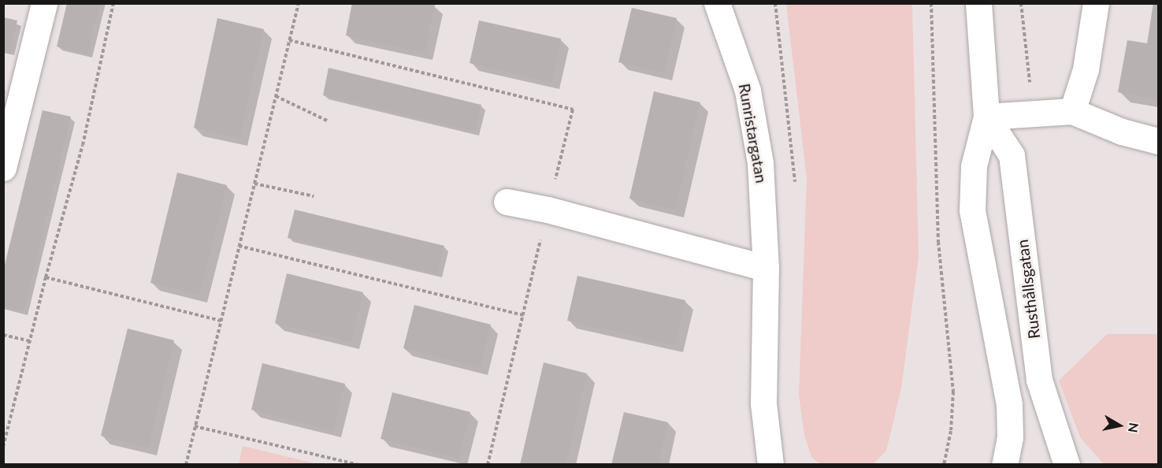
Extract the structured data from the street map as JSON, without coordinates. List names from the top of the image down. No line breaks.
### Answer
{"streets":{"street":["Runristargatan","Rusthållsgatan"]},"north":"right"}
